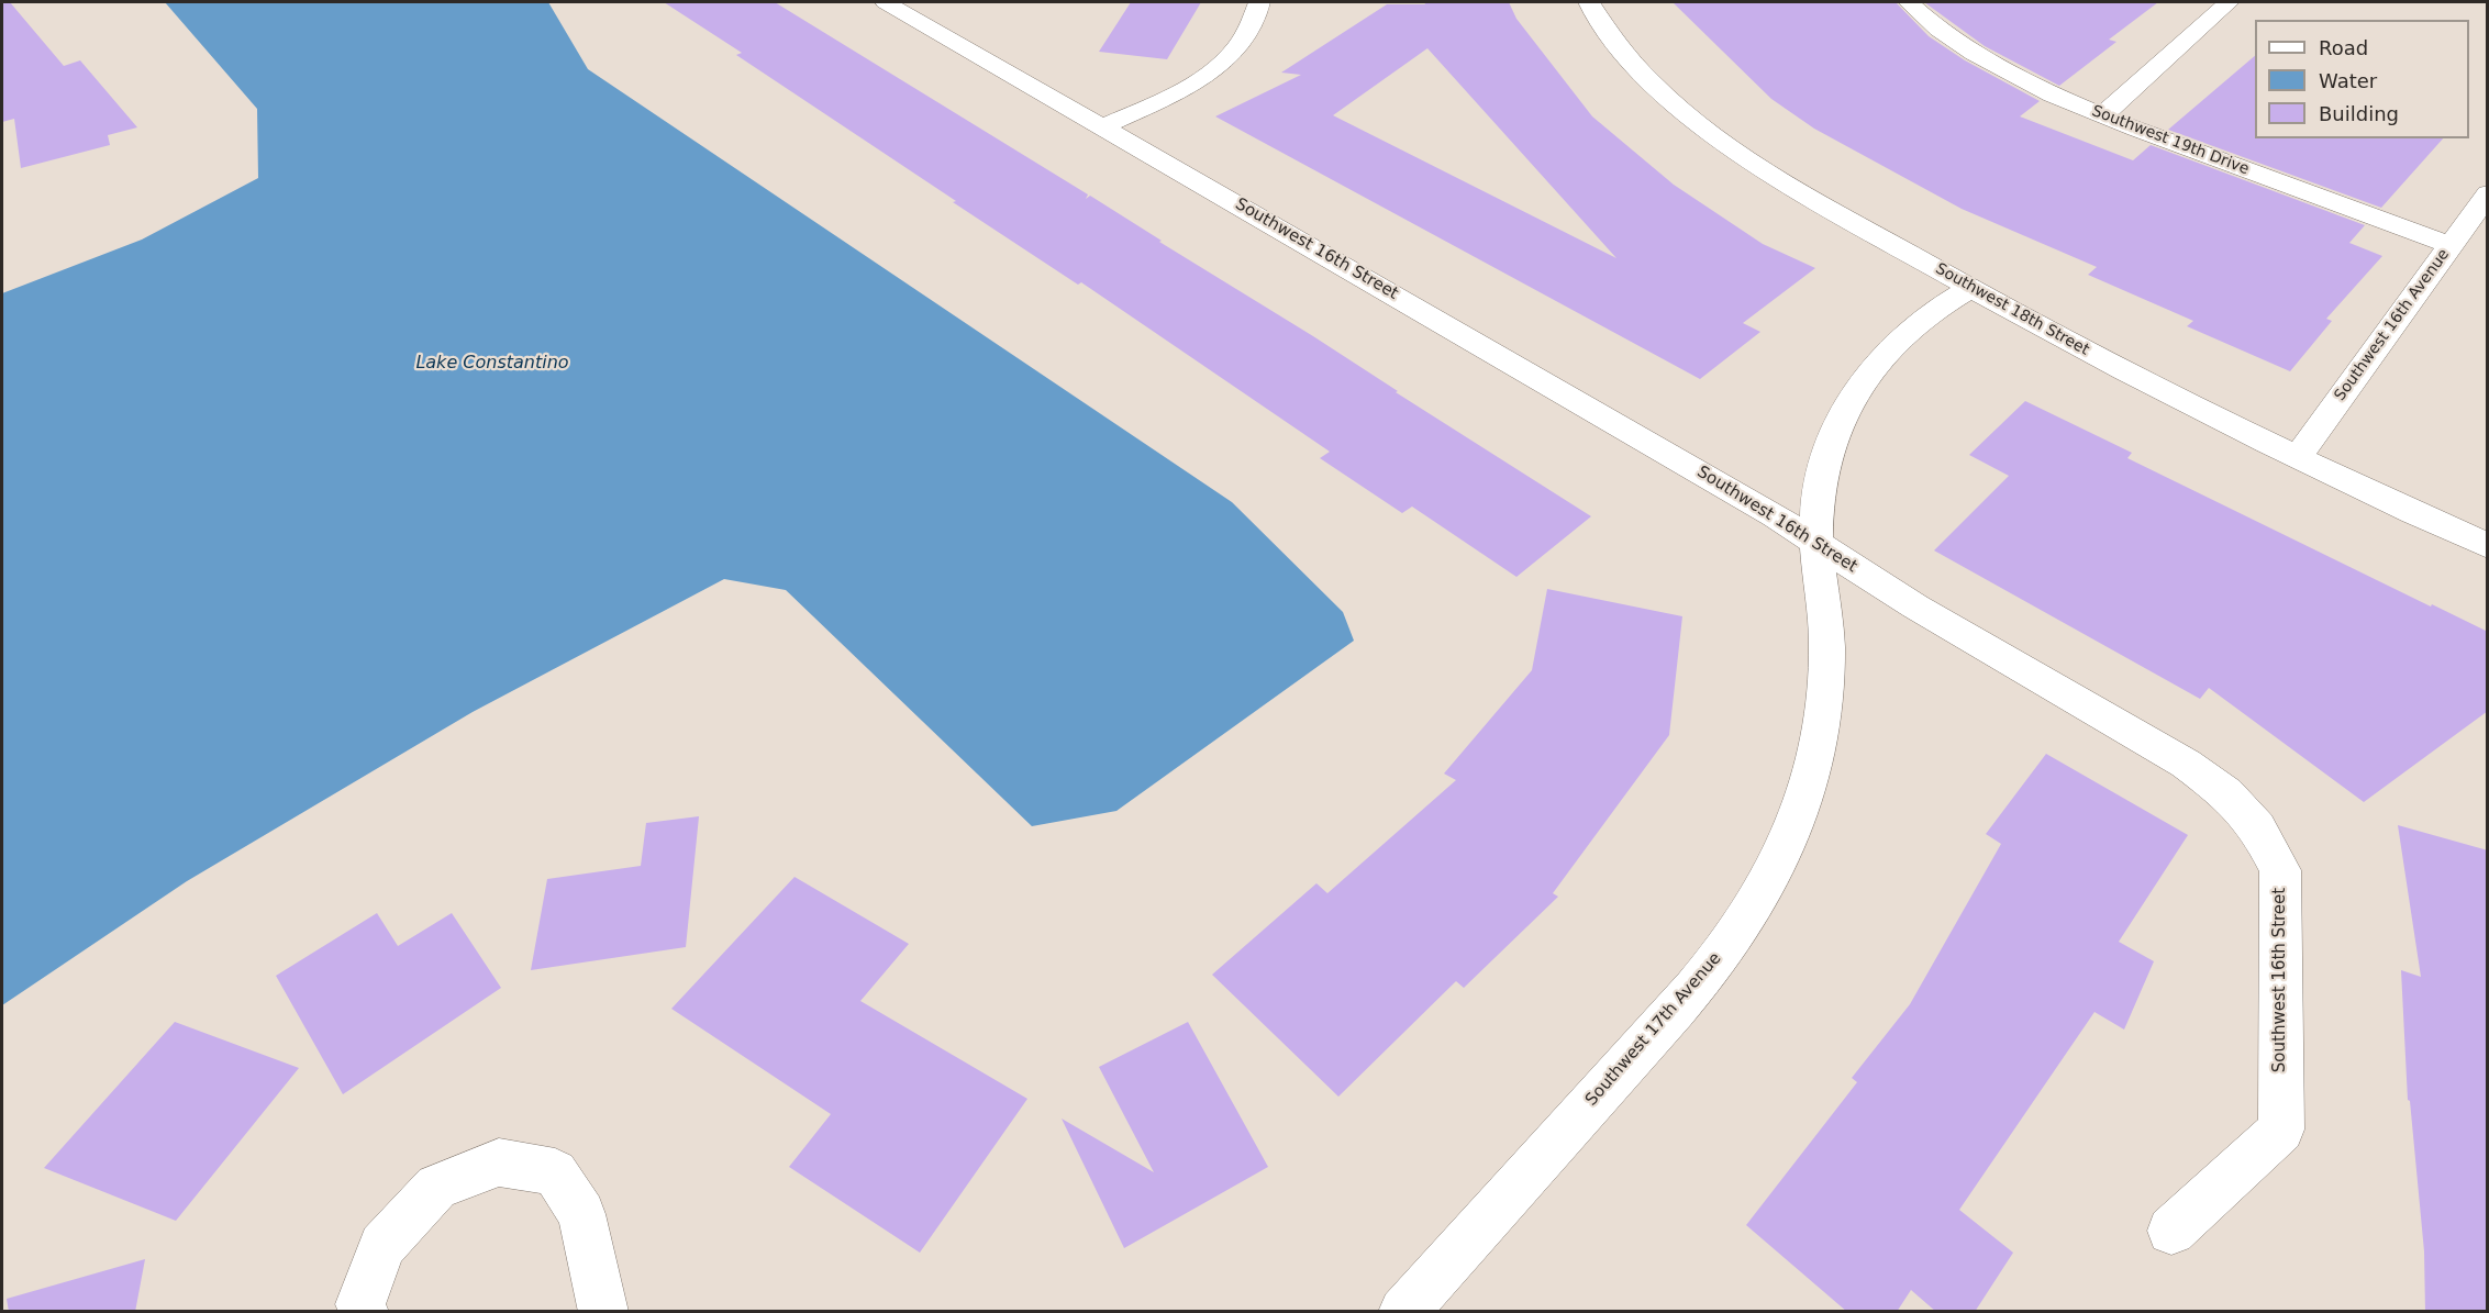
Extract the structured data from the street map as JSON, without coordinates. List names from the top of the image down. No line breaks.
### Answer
{"streets":{"street":["Southwest 19th Drive","Southwest 16th Street","Southwest 18th Street","Southwest 16th Avenue","Southwest 17th Avenue"]},"crossings":[["Southwest 19th Drive","Southwest 16th Avenue"],["Southwest 16th Street","Southwest 17th Avenue"],["Southwest 18th Street","Southwest 16th Avenue"],["Southwest 18th Street","Southwest 17th Avenue"]],"water":["Lake Constantino"],"legend":["Road","Water","Building"]}
